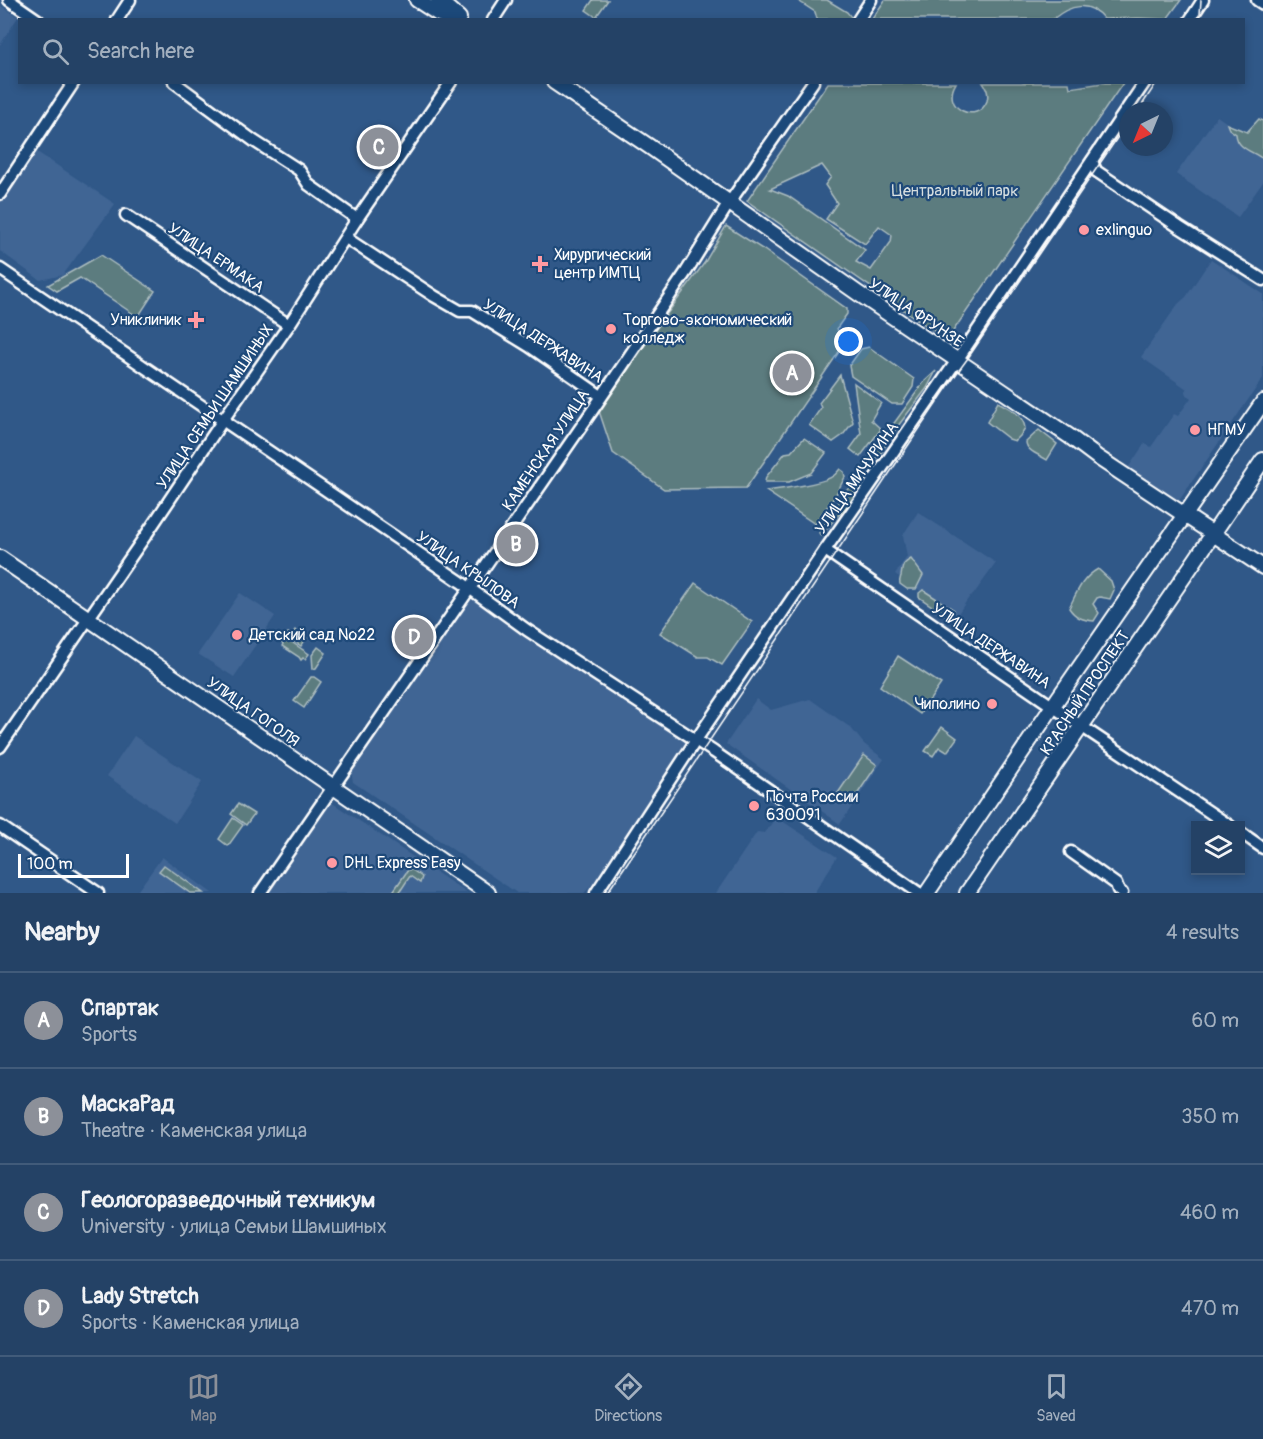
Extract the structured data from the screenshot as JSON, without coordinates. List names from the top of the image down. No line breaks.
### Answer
{"streets":{"main road":["УЛИЦА ФРУНЗЕ","КРАСНЫЙ ПРОСПЕКТ","УЛИЦА ГОГОЛЯ"],"street":["УЛИЦА ЕРМАКА","УЛИЦА ДЕРЖАВИНА","УЛИЦА СЕМЬИ ШАМШИНЫХ","КАМЕНСКАЯ УЛИЦА","УЛИЦА МИЧУРИНА","УЛИЦА КРЫЛОВА"]},"crossings":[["УЛИЦА ЕРМАКА","УЛИЦА СЕМЬИ ШАМШИНЫХ"],["УЛИЦА ФРУНЗЕ","КАМЕНСКАЯ УЛИЦА"],["УЛИЦА ФРУНЗЕ","УЛИЦА МИЧУРИНА"],["УЛИЦА ФРУНЗЕ","КРАСНЫЙ ПРОСПЕКТ"],["УЛИЦА ДЕРЖАВИНА","УЛИЦА СЕМЬИ ШАМШИНЫХ"],["УЛИЦА ДЕРЖАВИНА","КАМЕНСКАЯ УЛИЦА"],["УЛИЦА ДЕРЖАВИНА","УЛИЦА МИЧУРИНА"],["УЛИЦА ДЕРЖАВИНА","КРАСНЫЙ ПРОСПЕКТ"],["УЛИЦА СЕМЬИ ШАМШИНЫХ","УЛИЦА КРЫЛОВА"],["УЛИЦА СЕМЬИ ШАМШИНЫХ","УЛИЦА ГОГОЛЯ"],["КАМЕНСКАЯ УЛИЦА","УЛИЦА КРЫЛОВА"],["КАМЕНСКАЯ УЛИЦА","УЛИЦА ГОГОЛЯ"],["УЛИЦА МИЧУРИНА","УЛИЦА КРЫЛОВА"]],"parks":["Центральный парк"],"places":{"other":["exlinguo","Торгово-экономический колледж","НГМУ","Детский сад №22","Чиполино","Почта России 630091","DHL Express Easy"],"health":["Хирургический центр ИМТЦ","Униклиник"]},"scale_bar":"100 m","north":"bottom left","page":{"search":"Search here","pins":["C","A","B","D"],"scale":"100 m","heading":["Nearby","4 results"],"list":[{"mark":"A","name":"Спартак","note":"Sports","value":"60 m"},{"mark":"B","name":"МаскаРад","note":"Theatre · Каменская улица","value":"350 m"},{"mark":"C","name":"Геологоразведочный техникум","note":"University · улица Семьи Шамшиных","value":"460 m"},{"mark":"D","name":"Lady Stretch","note":"Sports · Каменская улица","value":"470 m"}],"nav":["Map","Directions","Saved"]}}
